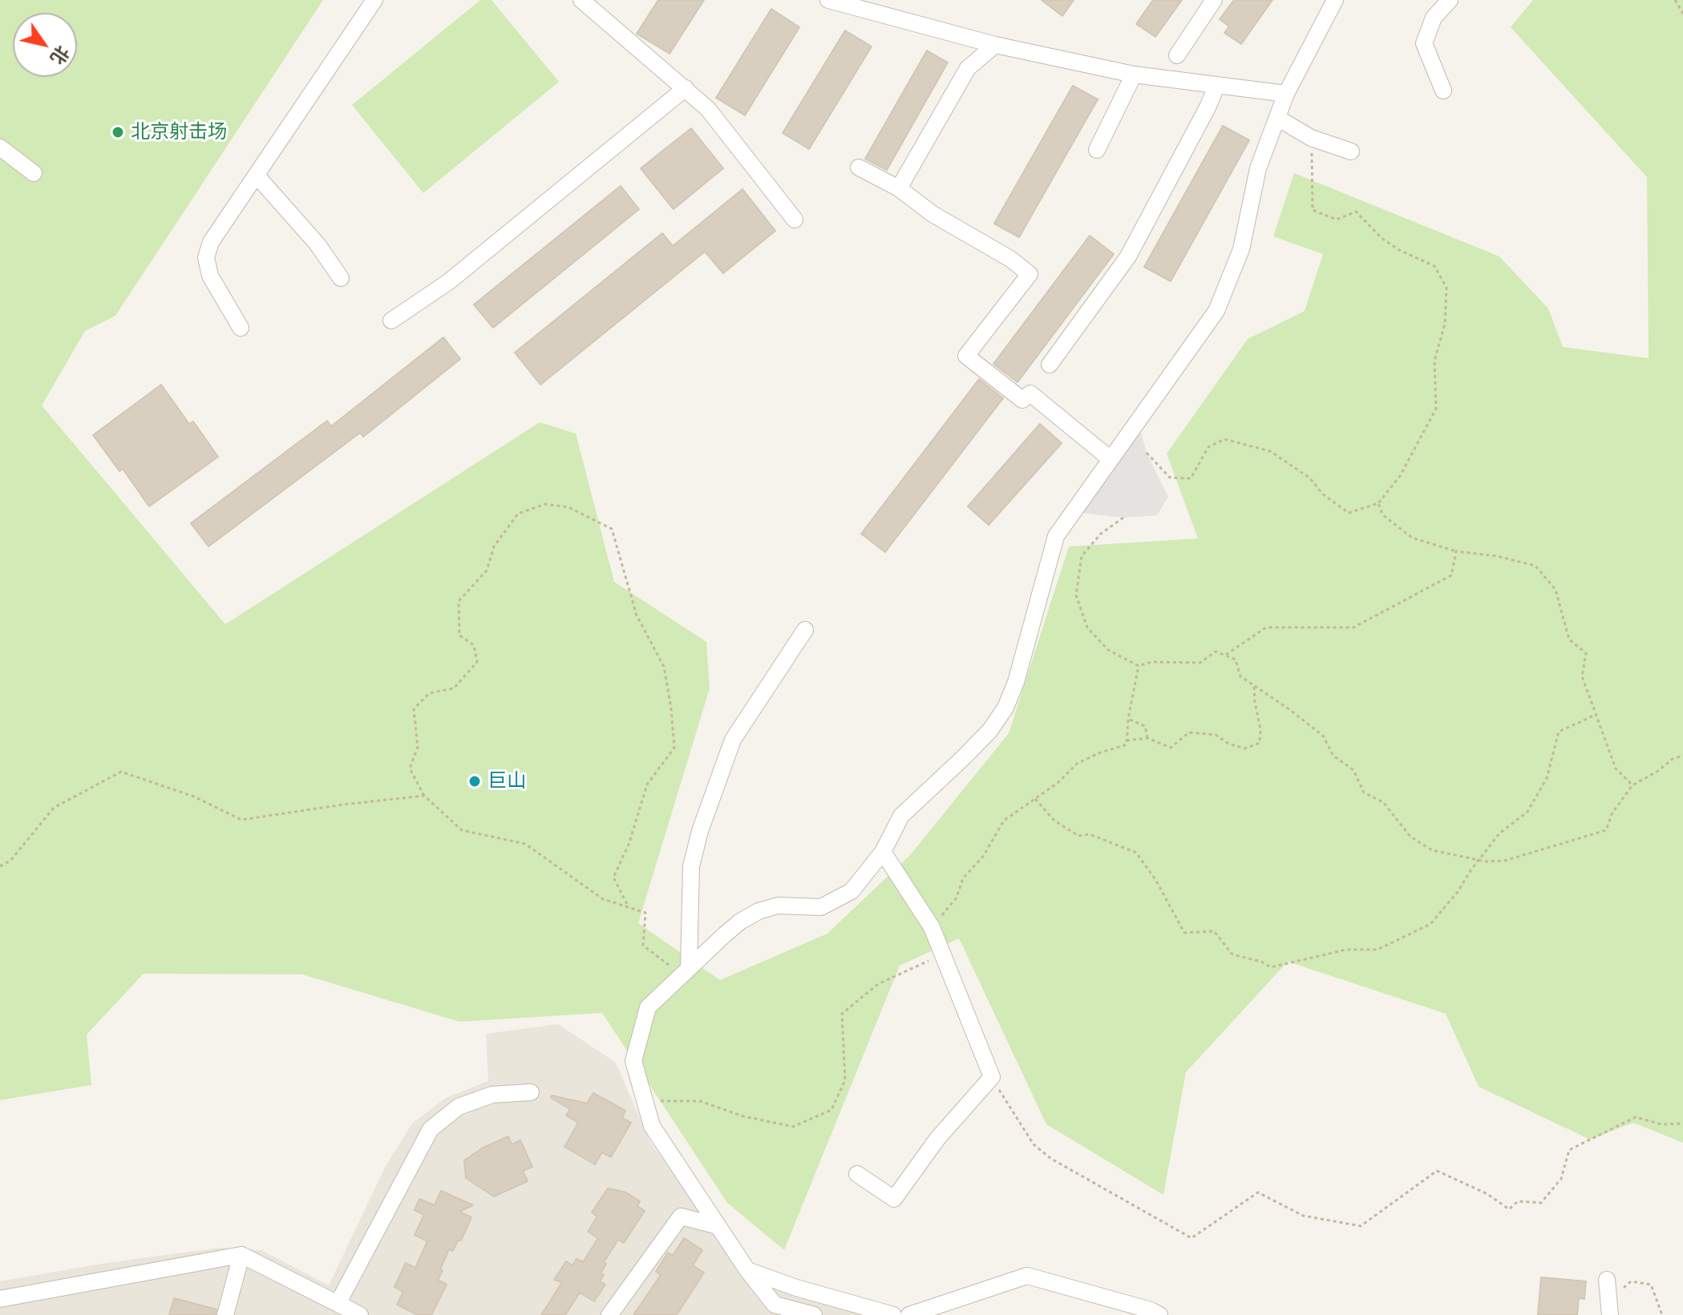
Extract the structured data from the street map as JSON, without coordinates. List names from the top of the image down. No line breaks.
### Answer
{"places":["北京射击场","巨山"],"north":"bottom right"}
